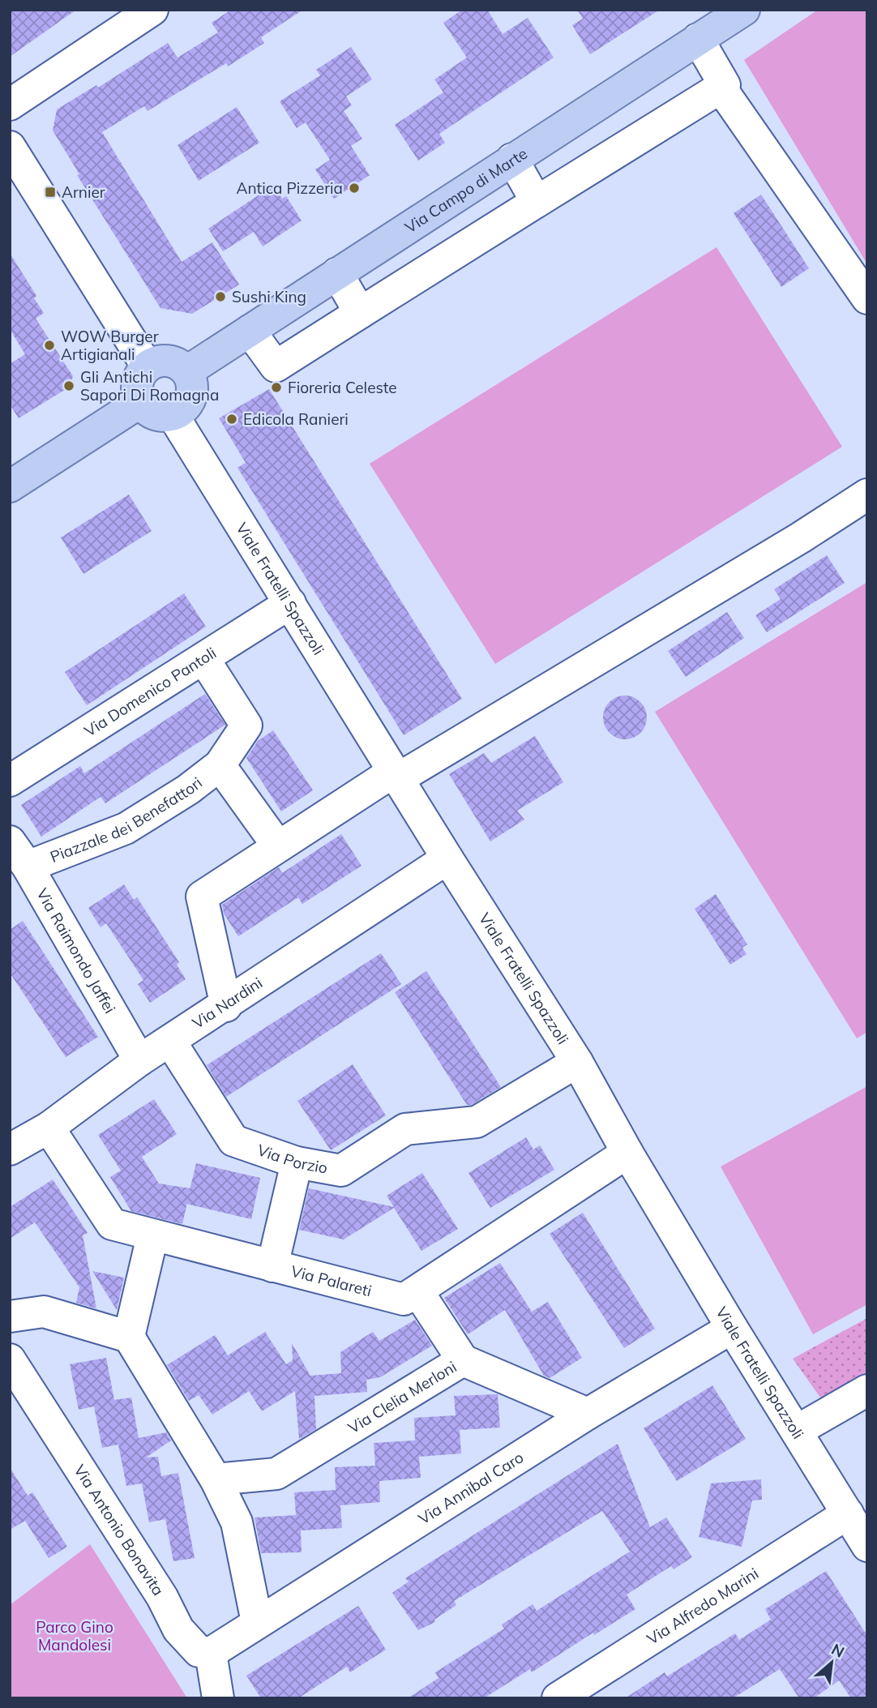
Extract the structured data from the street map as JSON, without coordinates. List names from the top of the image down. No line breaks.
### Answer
{"streets":{"main road":["Via Campo di Marte"],"street":["Viale Fratelli Spazzoli","Via Domenico Pantoli","Piazzale dei Benefattori","Via Raimondo Jaffei","Via Nardini","Via Porzio","Via Palareti","Via Clelia Merloni","Via Annibal Caro","Via Antonio Bonavita","Via Alfredo Marini"]},"crossings":[["Via Campo di Marte","Viale Fratelli Spazzoli"],["Viale Fratelli Spazzoli","Via Domenico Pantoli"],["Viale Fratelli Spazzoli","Via Nardini"],["Viale Fratelli Spazzoli","Via Porzio"],["Viale Fratelli Spazzoli","Via Palareti"],["Viale Fratelli Spazzoli","Via Annibal Caro"],["Viale Fratelli Spazzoli","Via Alfredo Marini"],["Via Domenico Pantoli","Piazzale dei Benefattori"],["Piazzale dei Benefattori","Via Raimondo Jaffei"],["Via Raimondo Jaffei","Via Nardini"],["Via Nardini","Via Porzio"],["Via Nardini","Via Palareti"],["Via Clelia Merloni","Via Annibal Caro"],["Via Annibal Caro","Via Antonio Bonavita"]],"parks":["Parco Gino Mandolesi"],"places":{"other":["Antica Pizzeria","Sushi King","WOW Burger Artigianali","Gli Antichi Sapori Di Romagna","Fioreria Celeste","Edicola Ranieri"],"transit":["Arnier"]},"north":"top right"}
